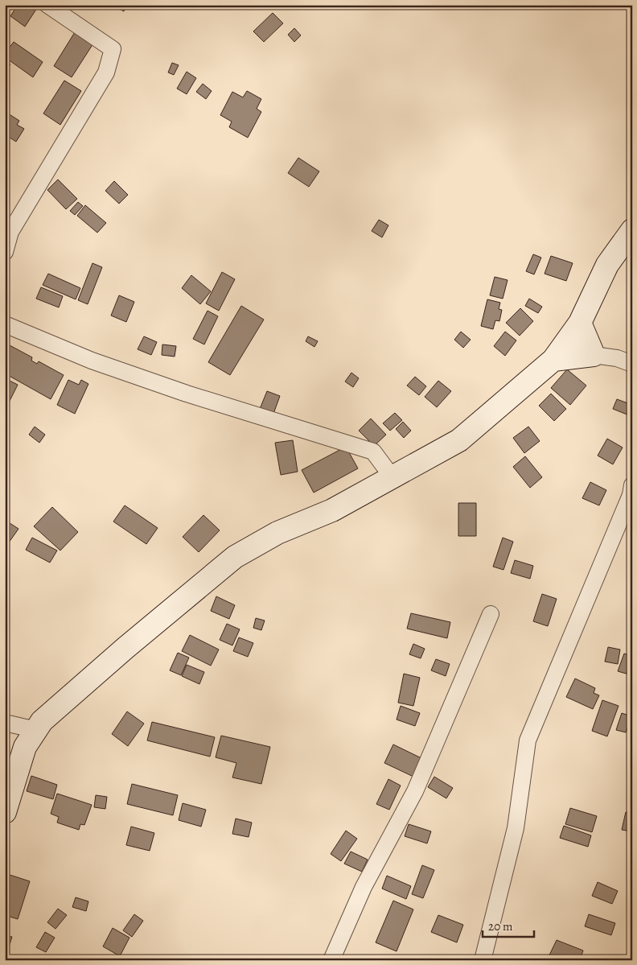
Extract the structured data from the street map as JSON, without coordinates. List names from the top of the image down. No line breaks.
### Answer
{"scale_bar":"20 m"}
